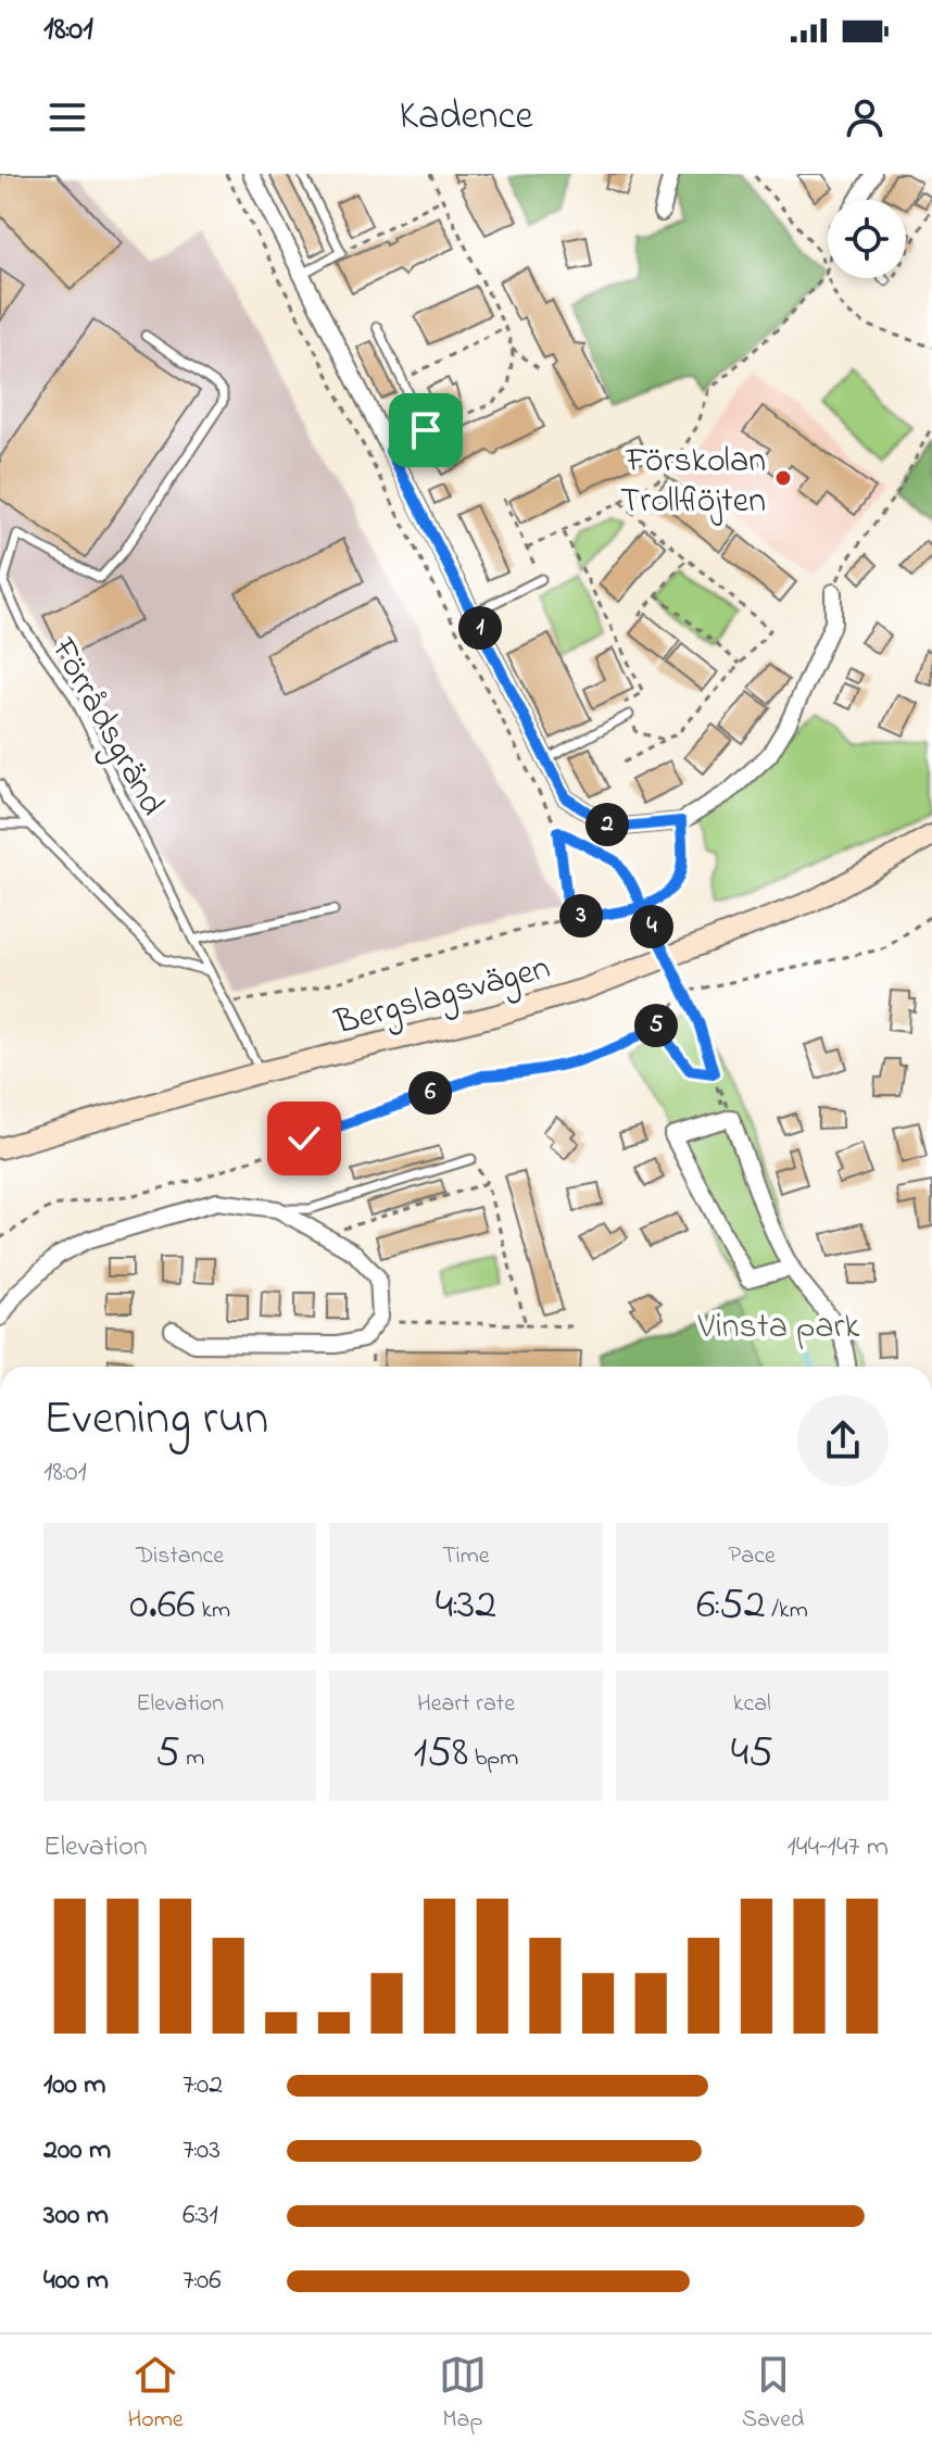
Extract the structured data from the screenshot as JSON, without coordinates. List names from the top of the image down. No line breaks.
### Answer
{"streets":{"main road":["Bergslagsvägen"],"lane":["Förrådsgränd"]},"crossings":[["Förrådsgränd","Bergslagsvägen"]],"parks":["Vinsta park"],"places":["Förskolan Trollflöjten"],"page":{"status":"18:01","header":"Kadence","pins":["1","2","3","4","5","6"],"heading":["Evening run","18:01"],"stats":[["Distance","0.66 km"],["Time","4:32"],["Pace","6:52 /km"],["Elevation","5 m"],["Heart rate","158 bpm"],["kcal","45"]],"chart":["Elevation","144–147 m"],"list":[{"name":"100 m","note":"7:02"},{"name":"200 m","note":"7:03"},{"name":"300 m","note":"6:31"},{"name":"400 m","note":"7:06"}],"tabs":["Home","Map","Saved"]}}
